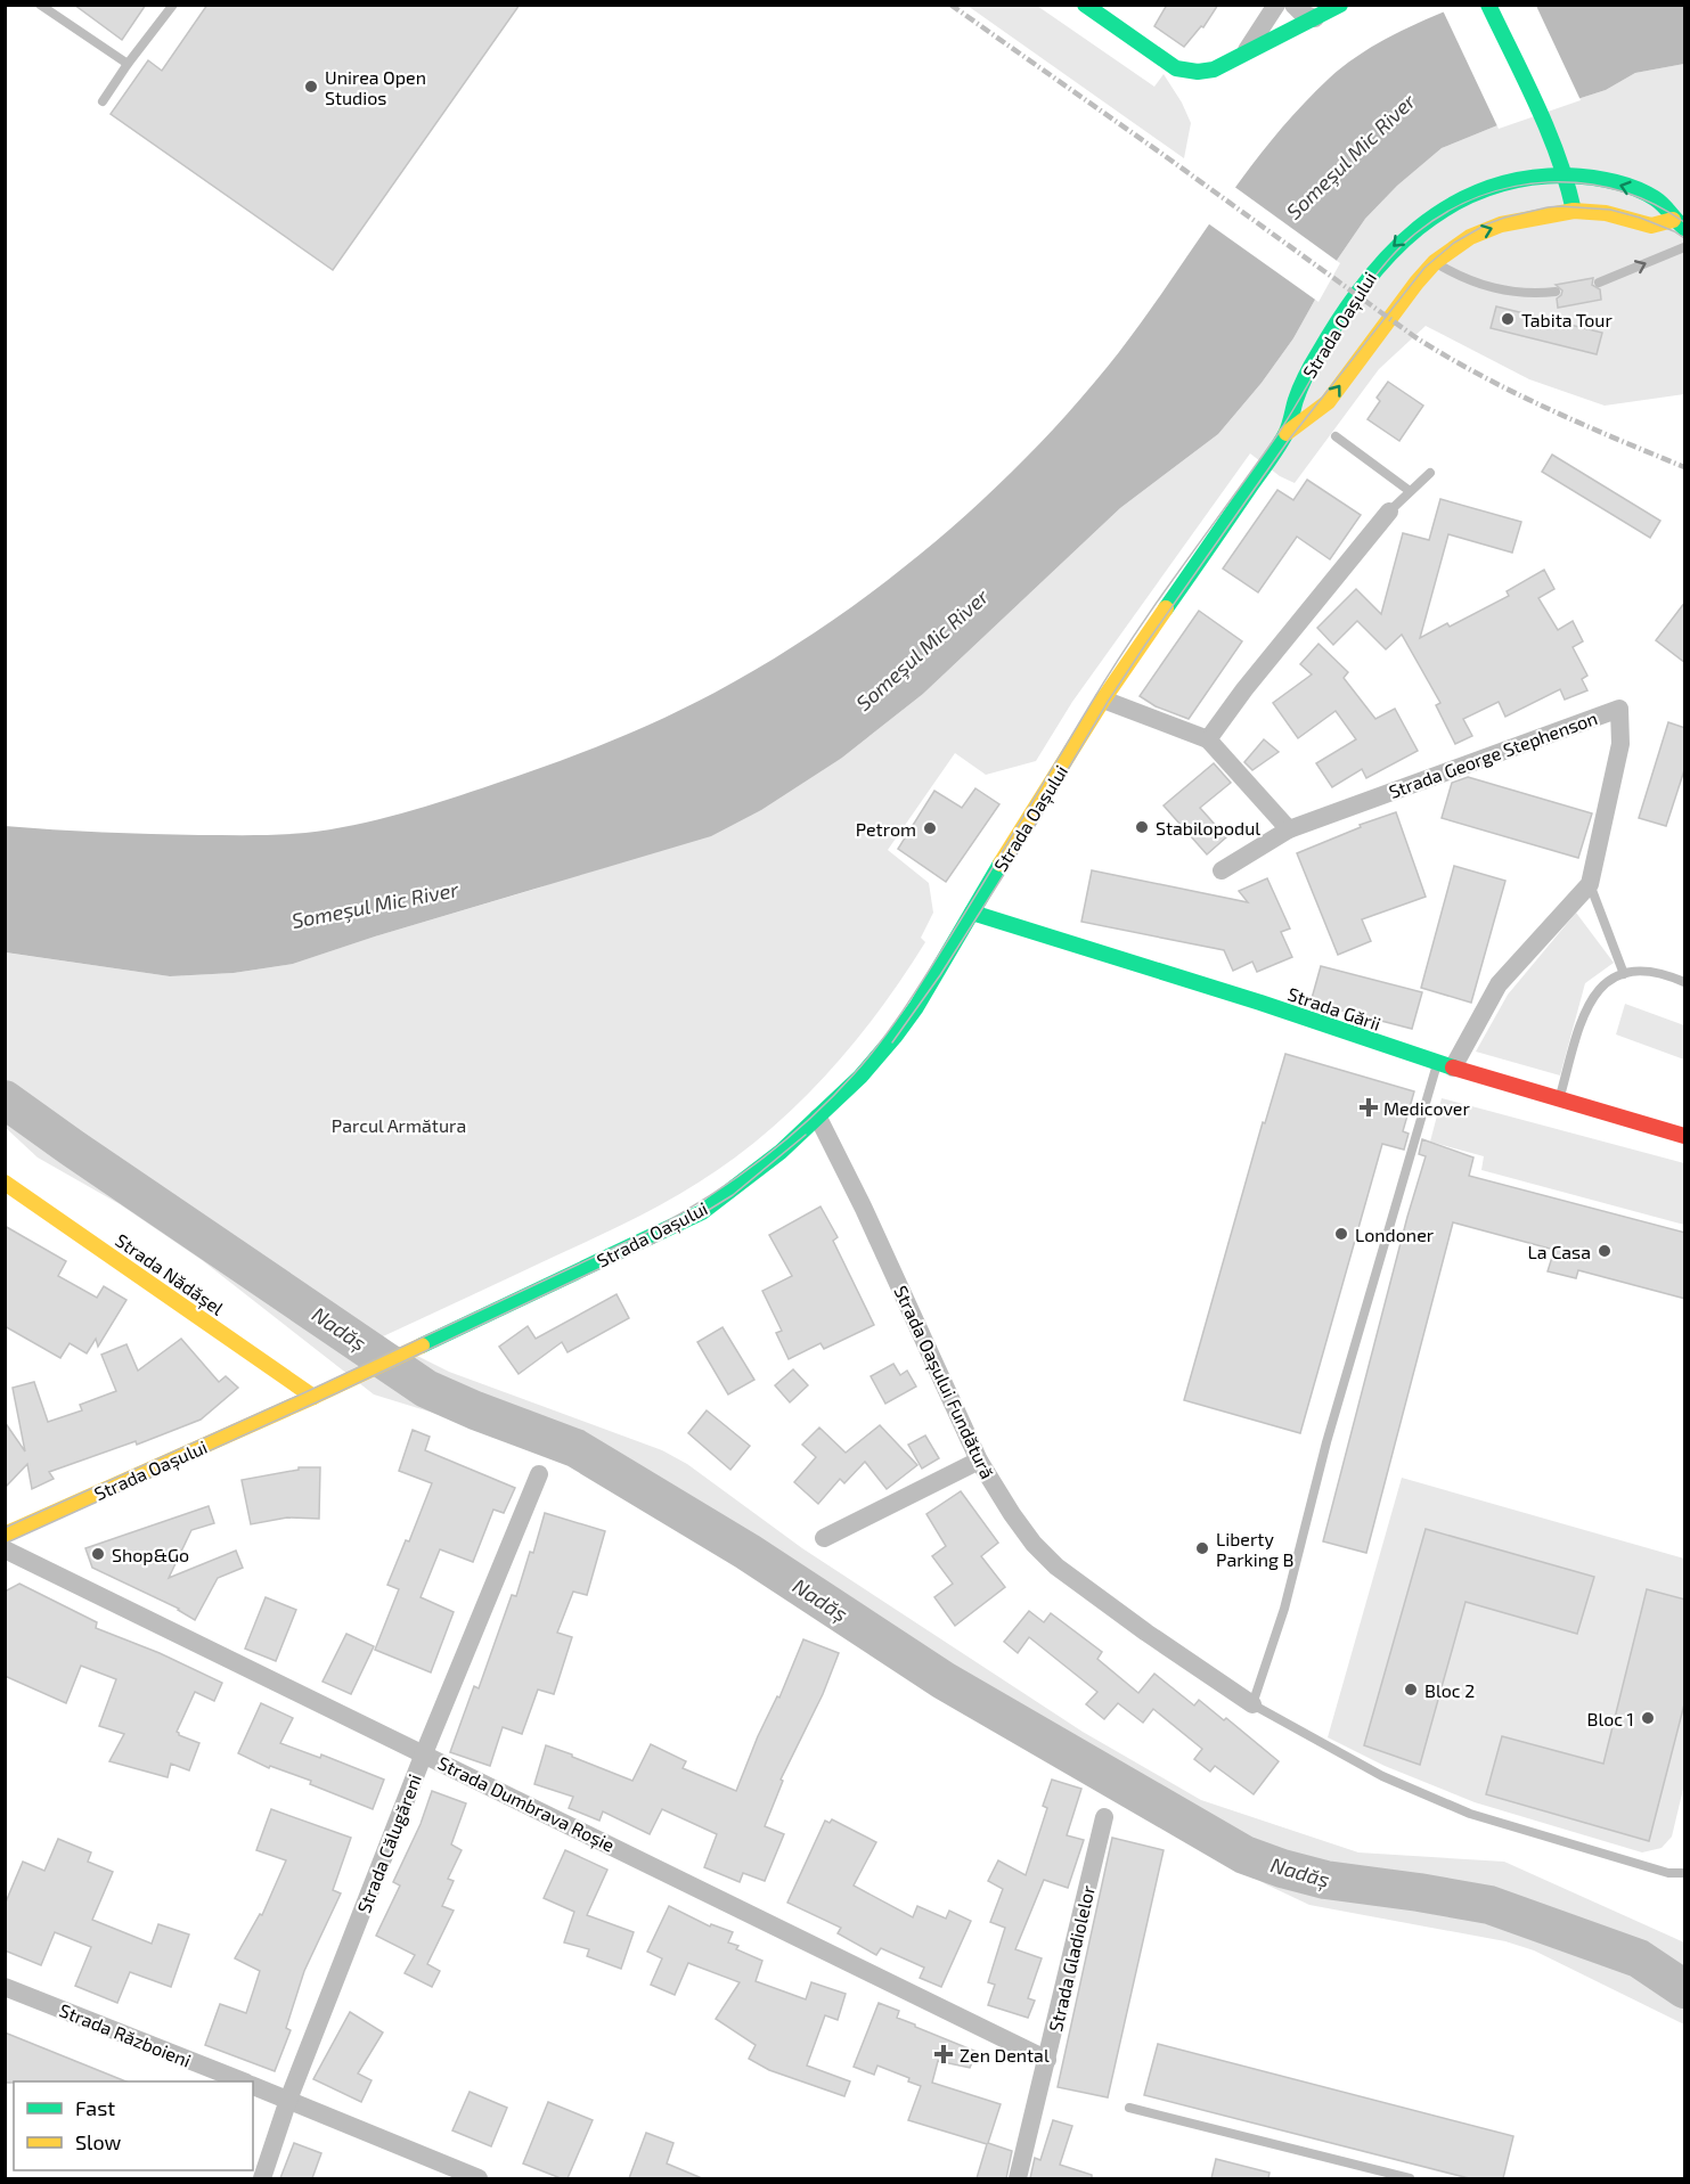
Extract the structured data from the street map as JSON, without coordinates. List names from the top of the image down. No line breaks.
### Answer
{"streets":{"main road":["Strada Oașului","Strada Gării","Strada Nădășel"],"street":["Strada George Stephenson","Strada Oașului Fundătură","Strada Dumbrava Roșie","Strada Călugăreni","Strada Gladiolelor","Strada Războieni"]},"crossings":[["Strada Oașului","Strada Gării"],["Strada Oașului","Strada Nădășel"],["Strada Oașului","Strada Oașului Fundătură"],["Strada George Stephenson","Strada Gării"],["Strada Dumbrava Roșie","Strada Călugăreni"],["Strada Dumbrava Roșie","Strada Gladiolelor"]],"water":["Someşul Mic River","Nadăș"],"parks":["Parcul Armătura"],"places":{"other":["Unirea Open Studios","Tabita Tour","Stabilopodul","Petrom","Londoner","La Casa","Liberty Parking B","Shop&Go","Bloc 2","Bloc 1"],"health":["Medicover","Zen Dental"]},"legend":["Fast","Slow"]}
